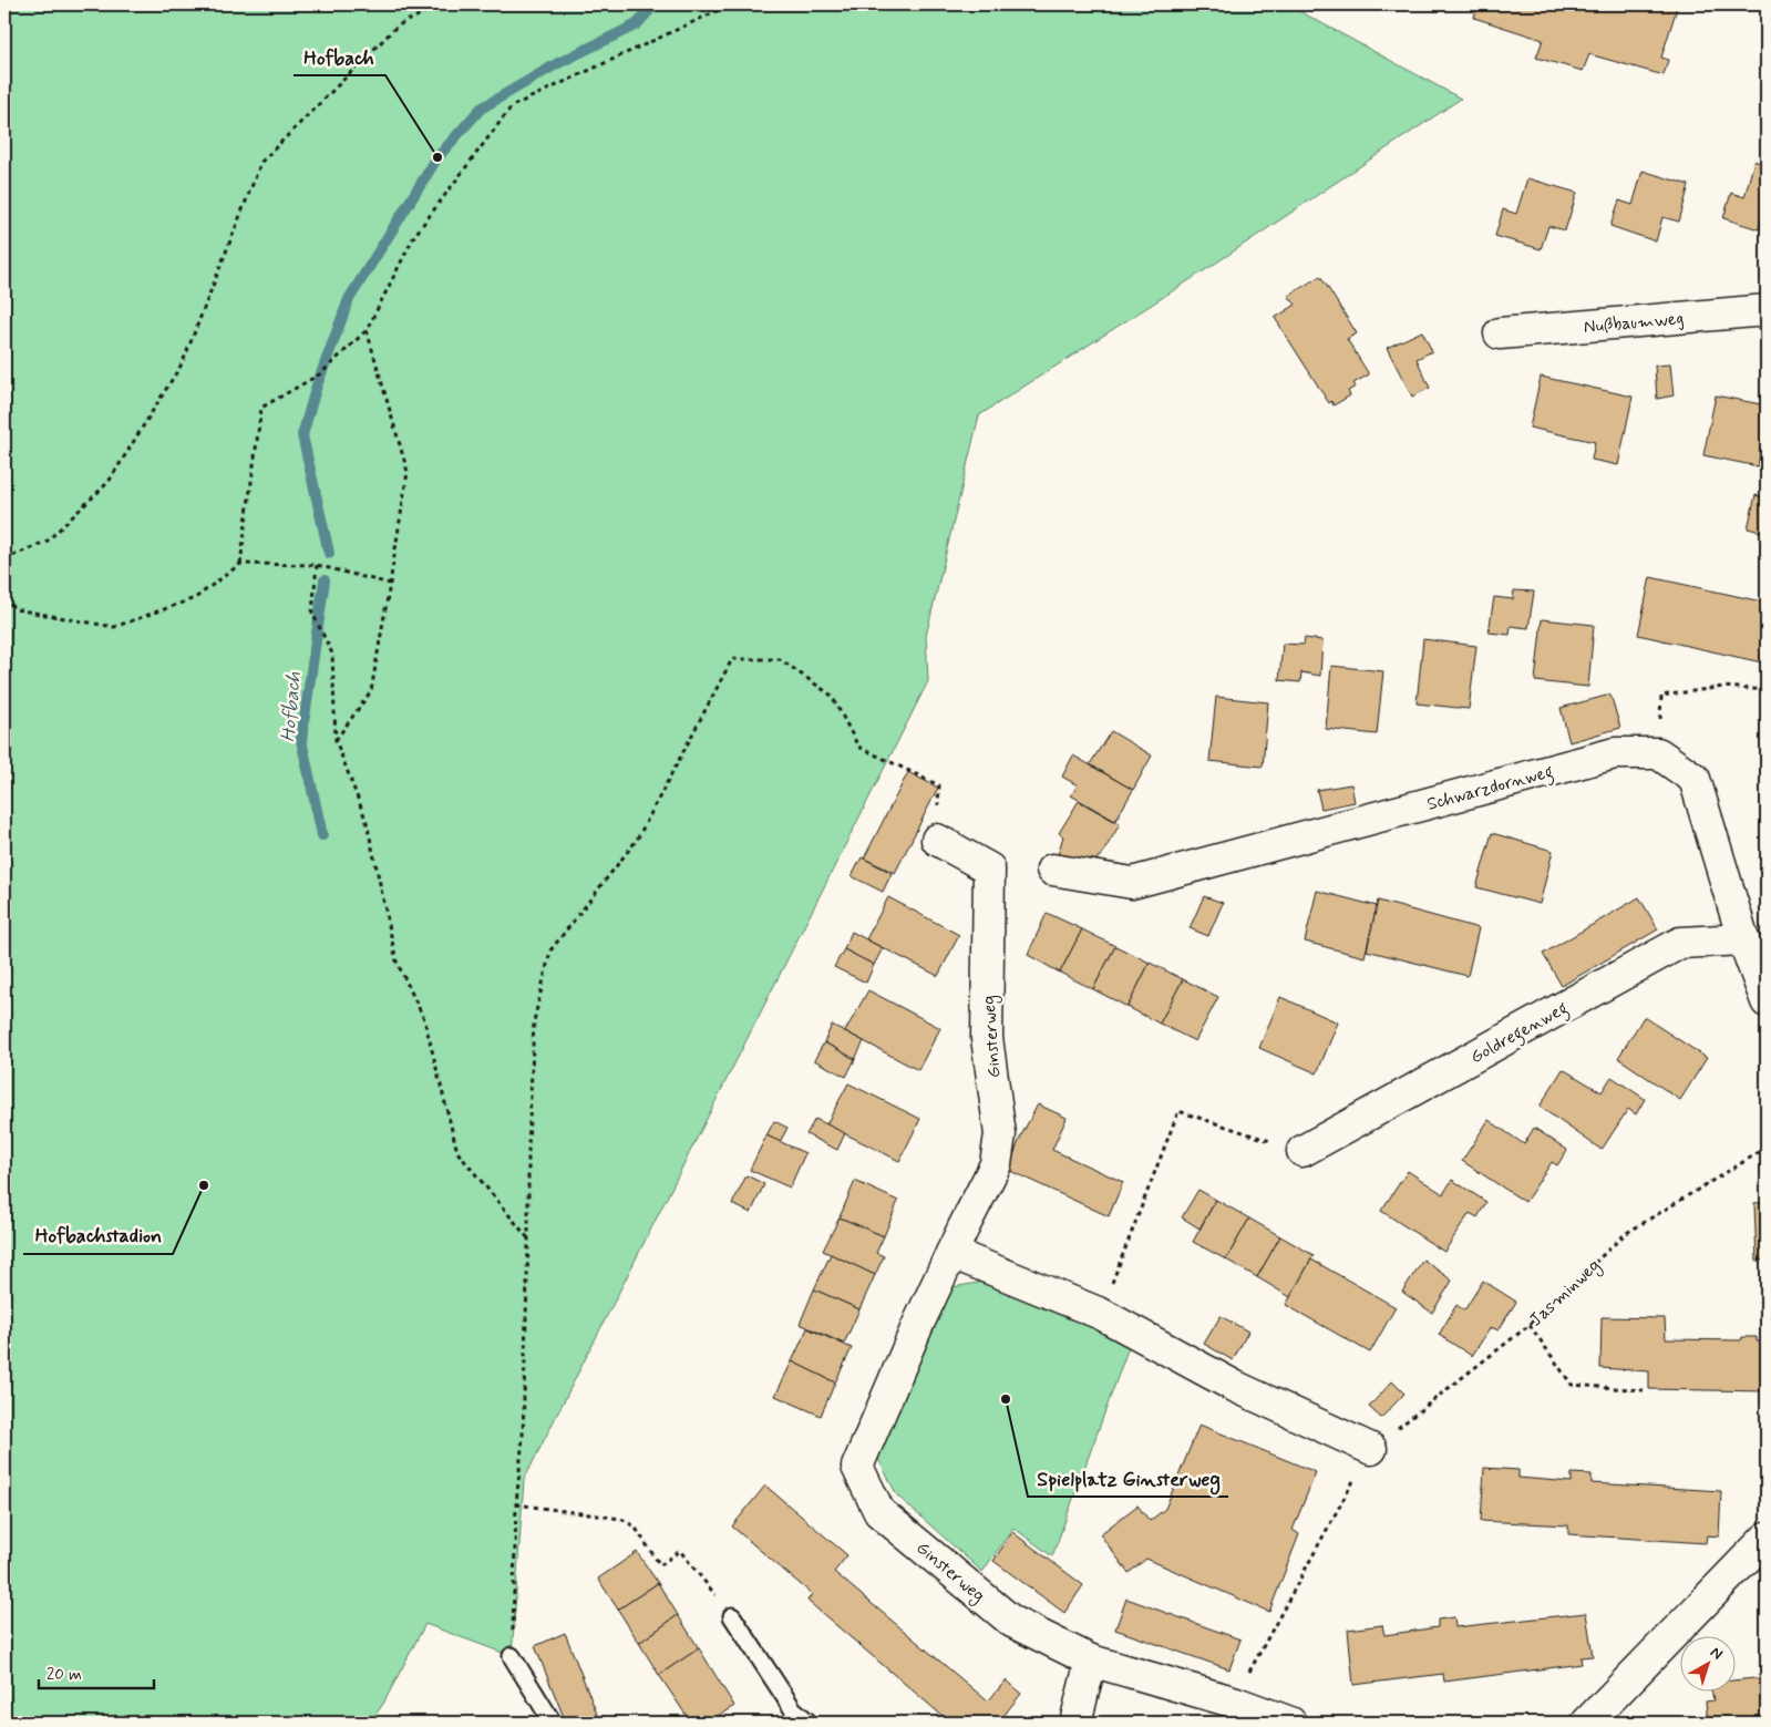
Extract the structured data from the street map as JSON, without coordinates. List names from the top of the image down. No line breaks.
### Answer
{"streets":{"street":["Nußbaumweg","Schwarzdornweg","Goldregenweg","Ginsterweg"],"path":["Jasminweg"]},"water":["Hofbach"],"places":["Hofbach","Hofbachstadion","Spielplatz Ginsterweg"],"scale_bar":"20 m","north":"top right"}
